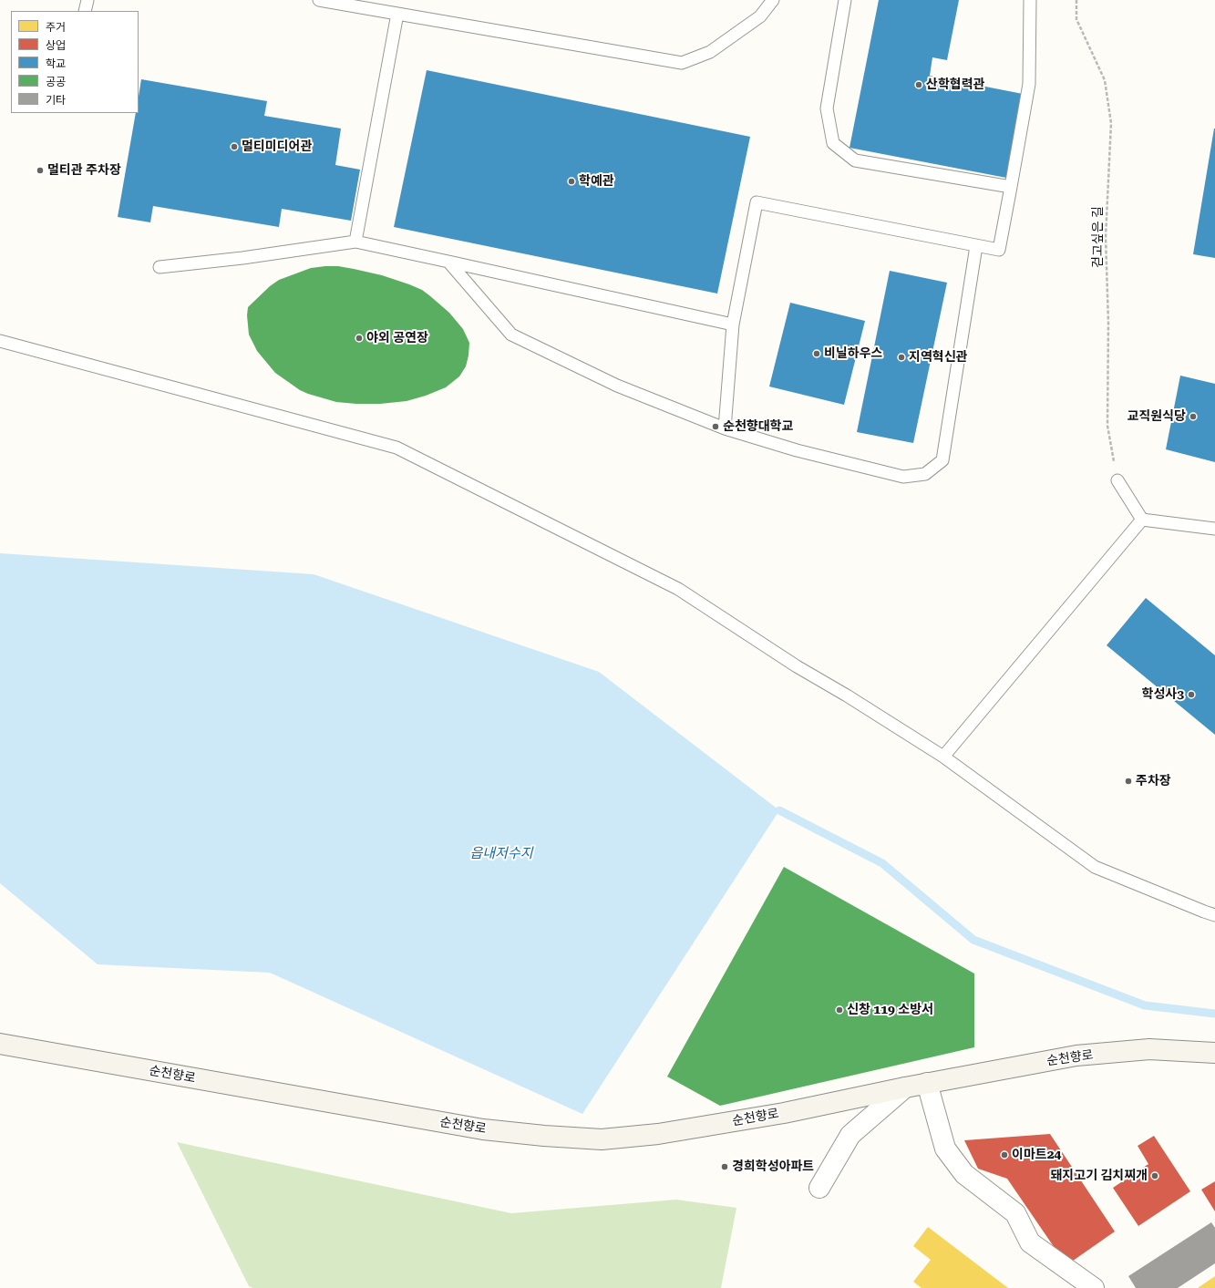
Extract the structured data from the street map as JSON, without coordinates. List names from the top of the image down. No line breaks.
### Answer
{"streets":{"main road":["순천향로"],"path":["걷고싶은 길"]},"water":["읍내저수지"],"places":["산학협력관","멀티미디어관","멀티관 주차장","학예관","야외 공연장","비닐하우스","지역혁신관","교직원식당","순천향대학교","학성사3","주차장","신창 119 소방서","이마트24","경희학성아파트","돼지고기 김치찌개"],"legend":["주거","상업","학교","공공","기타"]}
